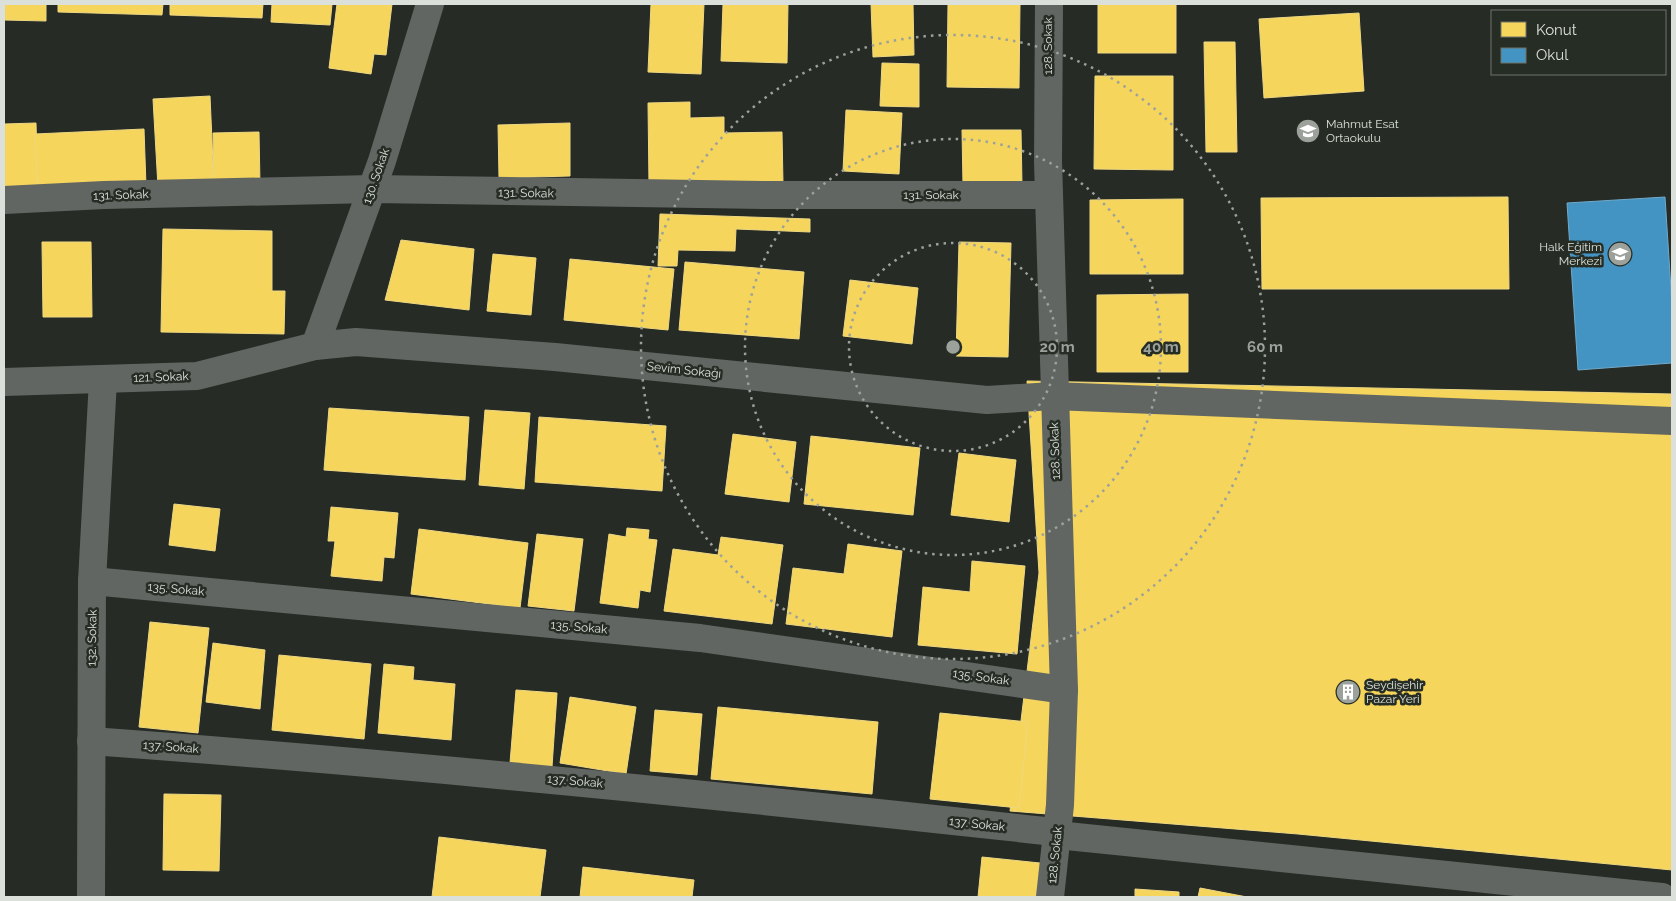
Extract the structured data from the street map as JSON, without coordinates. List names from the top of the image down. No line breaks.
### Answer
{"streets":{"street":["128. Sokak","130. Sokak","131. Sokak","Sevim Sokağı","121. Sokak","135. Sokak","132. Sokak","137. Sokak"]},"crossings":[["128. Sokak","131. Sokak"],["128. Sokak","Sevim Sokağı"],["128. Sokak","135. Sokak"],["128. Sokak","137. Sokak"],["130. Sokak","131. Sokak"],["130. Sokak","Sevim Sokağı"],["130. Sokak","121. Sokak"],["Sevim Sokağı","121. Sokak"],["121. Sokak","132. Sokak"],["135. Sokak","132. Sokak"],["132. Sokak","137. Sokak"]],"places":{"school or university":["Mahmut Esat Ortaokulu","Halk Eğitim Merkezi"],"building":["Seydişehir Pazar Yeri"]},"legend":["Konut","Okul"],"rings":["20 m","40 m","60 m"]}
